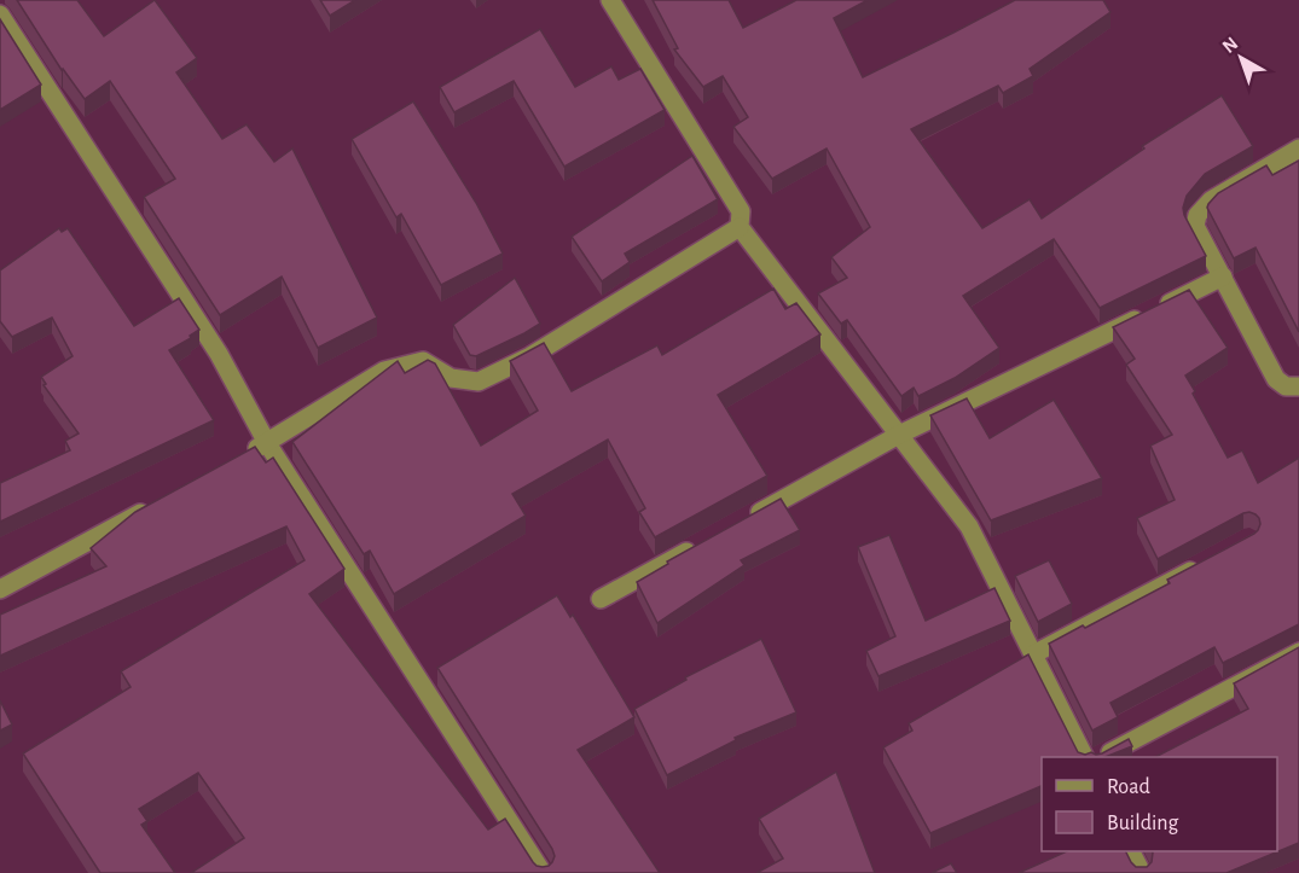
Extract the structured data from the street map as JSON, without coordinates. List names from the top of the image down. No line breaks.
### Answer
{"legend":["Road","Building"],"north":"top left"}
